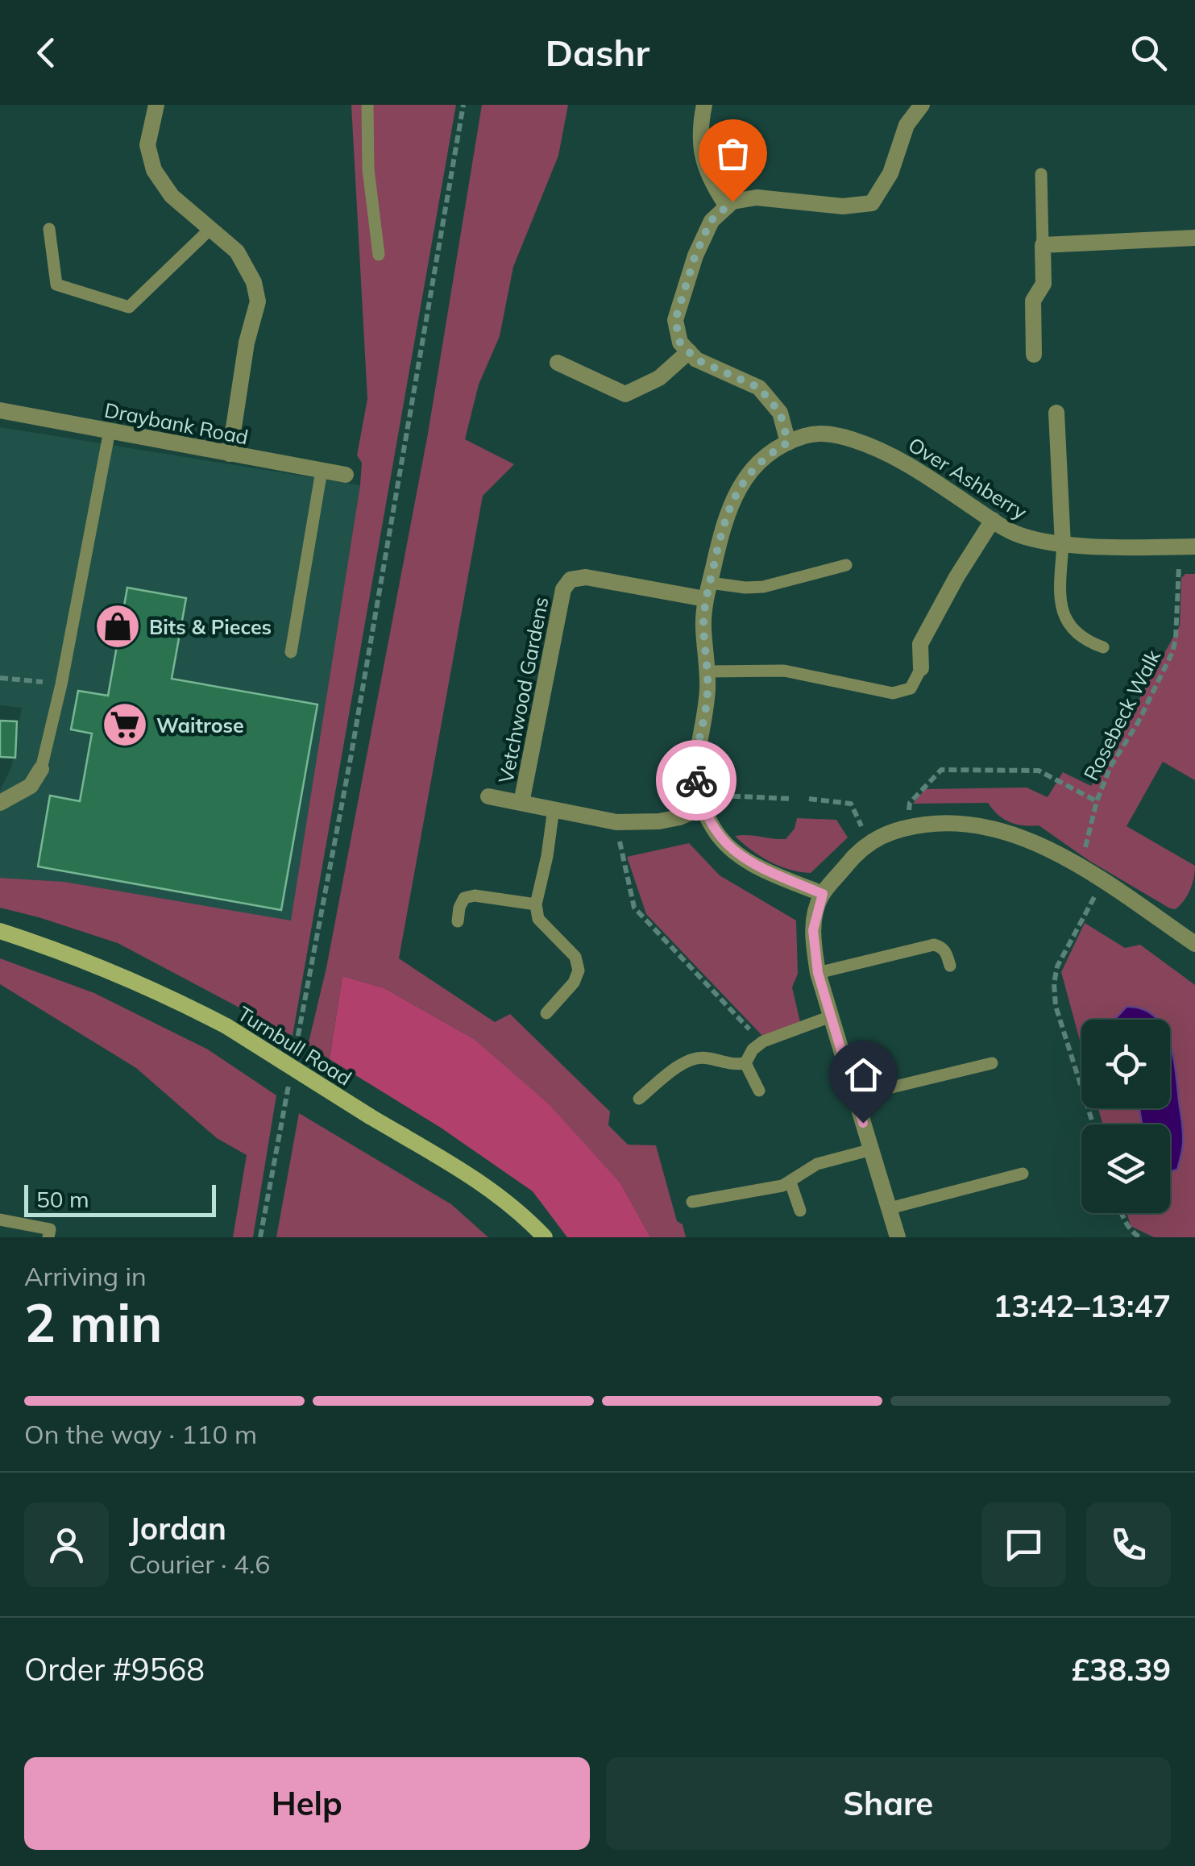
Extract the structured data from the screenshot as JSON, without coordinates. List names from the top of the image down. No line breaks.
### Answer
{"streets":{"street":["Draybank Road","Over Ashberry","Vetchwood Gardens","Turnbull Road"],"path":["Rosebeck Walk"]},"crossings":[["Over Ashberry","Vetchwood Gardens"],["Over Ashberry","Rosebeck Walk"]],"places":{"shop":["Bits & Pieces"],"supermarket":["Waitrose"]},"scale_bar":"50 m","page":{"header":"Dashr","scale":"50 m","heading":["2 min","Arriving in","13:42–13:47"],"panel":["Jordan","Courier · 4.6","Order #9568","£38.39"],"bar":"On the way · 110 m","buttons":["Help","Share"]}}
